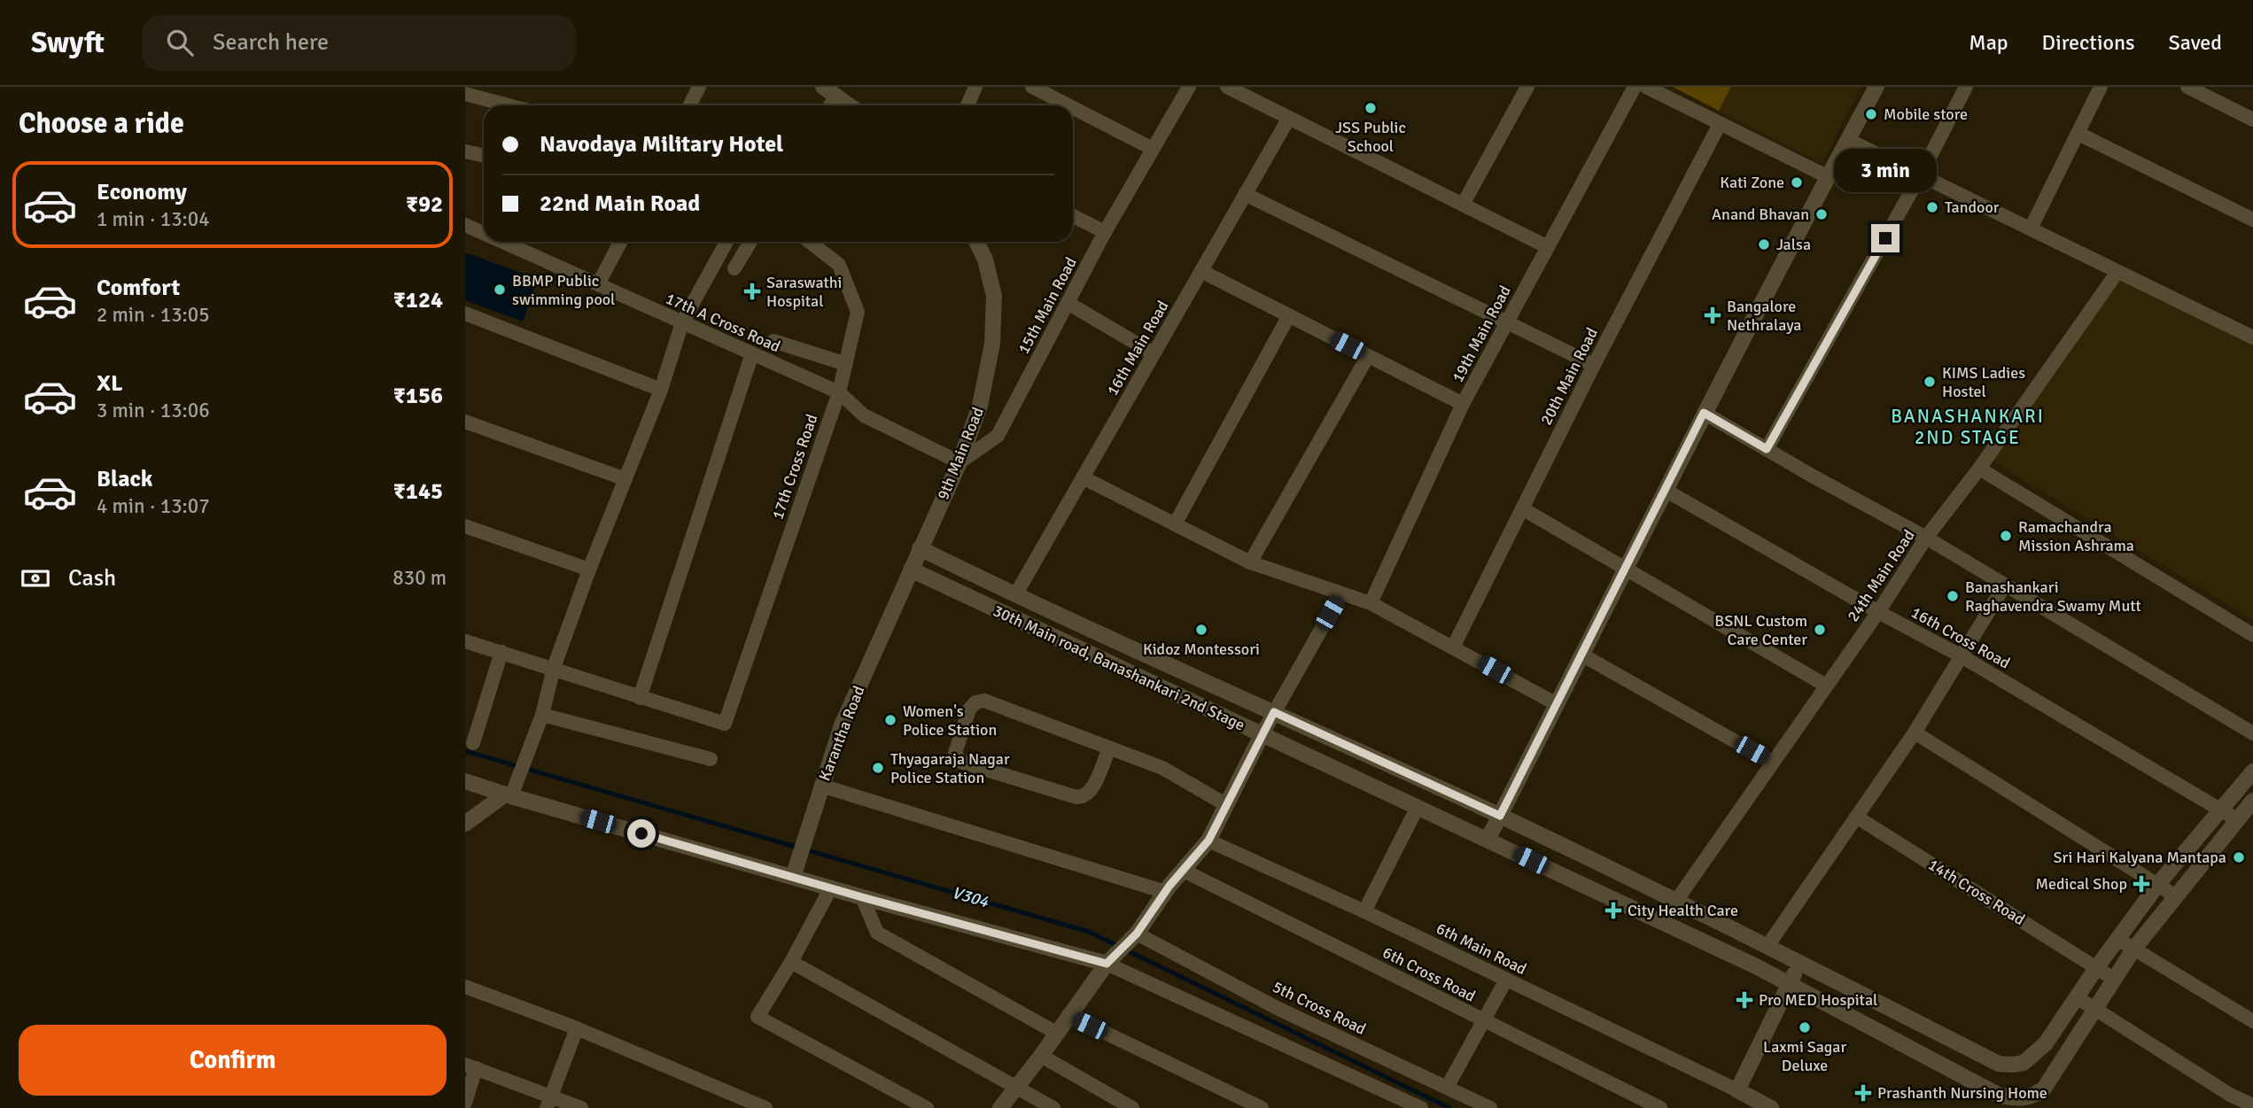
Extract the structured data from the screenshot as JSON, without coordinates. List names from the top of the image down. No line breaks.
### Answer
{"streets":{"main road":["9th Main Road","30th Main road, Banashankari 2nd Stage","Karantha Road"],"street":["15th Main Road","17th A Cross Road","19th Main Road","16th Main Road","20th Main Road","17th Cross Road","24th Main Road","16th Cross Road","14th Cross Road","6th Main Road","6th Cross Road","5th Cross Road"]},"crossings":[["15th Main Road","17th A Cross Road"],["15th Main Road","9th Main Road"],["17th A Cross Road","9th Main Road"],["17th A Cross Road","17th Cross Road"],["16th Main Road","30th Main road, Banashankari 2nd Stage"],["9th Main Road","30th Main road, Banashankari 2nd Stage"],["9th Main Road","Karantha Road"],["24th Main Road","16th Cross Road"],["24th Main Road","30th Main road, Banashankari 2nd Stage"],["16th Cross Road","30th Main road, Banashankari 2nd Stage"],["30th Main road, Banashankari 2nd Stage","14th Cross Road"]],"districts":["BANASHANKARI 2ND STAGE"],"water":["V304"],"places":{"other":["JSS Public School","Mobile store","Kati Zone","Tandoor","Anand Bhavan","Jalsa","BBMP Public swimming pool","KIMS Ladies Hostel","Ramachandra Mission Ashrama","Banashankari Raghavendra Swamy Mutt","Kidoz Montessori","BSNL Custom Care Center","Women's Police Station","Thyagaraja Nagar Police Station","Sri Hari Kalyana Mantapa","Laxmi Sagar Deluxe"],"health":["Saraswathi Hospital","Bangalore Nethralaya","Medical Shop","City Health Care","Pro MED Hospital","Prashanth Nursing Home"]},"page":{"header":"Swyft","search":"Search here","nav":["Map","Directions","Saved"],"heading":"Choose a ride","banner":["Navodaya Military Hotel","22nd Main Road"],"bubble":"3 min","list":[{"name":"Economy","note":"1 min · 13:04","value":"₹92"},{"name":"Comfort","note":"2 min · 13:05","value":"₹124"},{"name":"XL","note":"3 min · 13:06","value":"₹156"},{"name":"Black","note":"4 min · 13:07","value":"₹145"}],"pay":["Cash","830 m"],"buttons":"Confirm"}}
